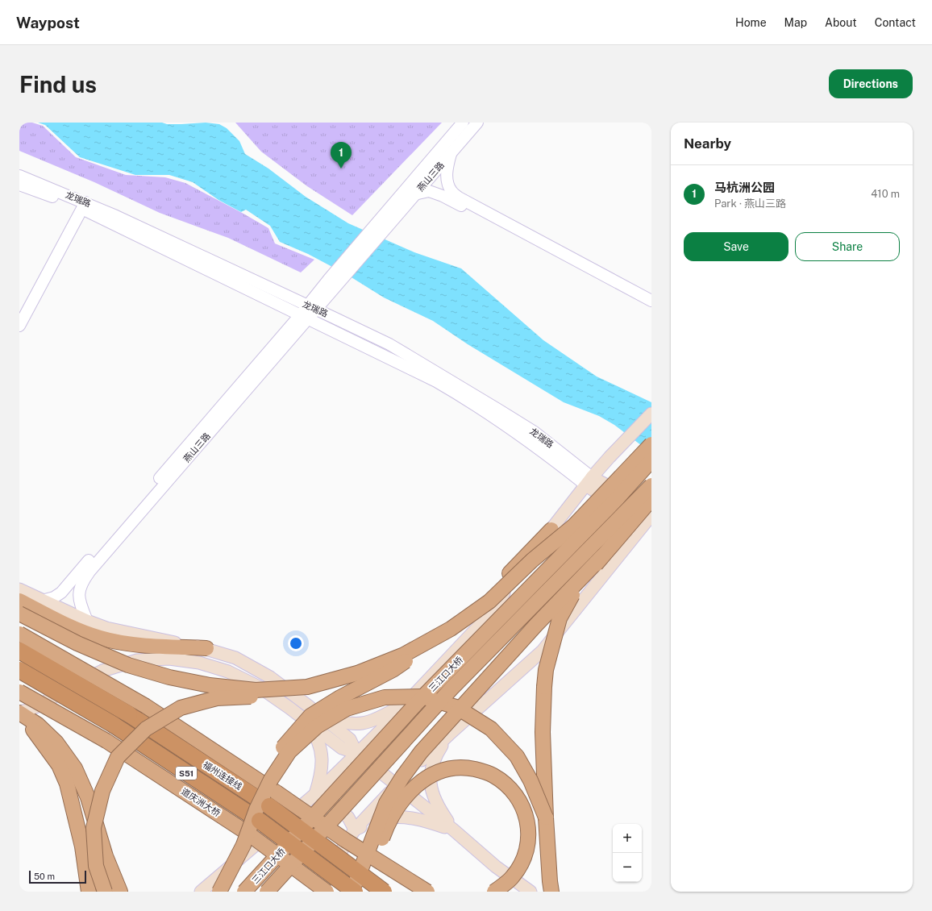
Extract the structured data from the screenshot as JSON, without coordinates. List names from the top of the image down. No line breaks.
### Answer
{"streets":{"highway":["三江口大桥","S51","福州连接线","道庆洲大桥"],"street":["燕山三路","龙瑞路"]},"crossings":[["燕山三路","龙瑞路"]],"scale_bar":"50 m","page":{"header":"Waypost","nav":["Home","Map","About","Contact"],"buttons":["Directions",["Save","Share"]],"title":"Find us","heading":"Nearby","pins":"1","list":[{"mark":"1","name":"马杭洲公园","note":"Park · 燕山三路","value":"410 m"}],"map_buttons":["+","−"],"scale":"50 m"}}
